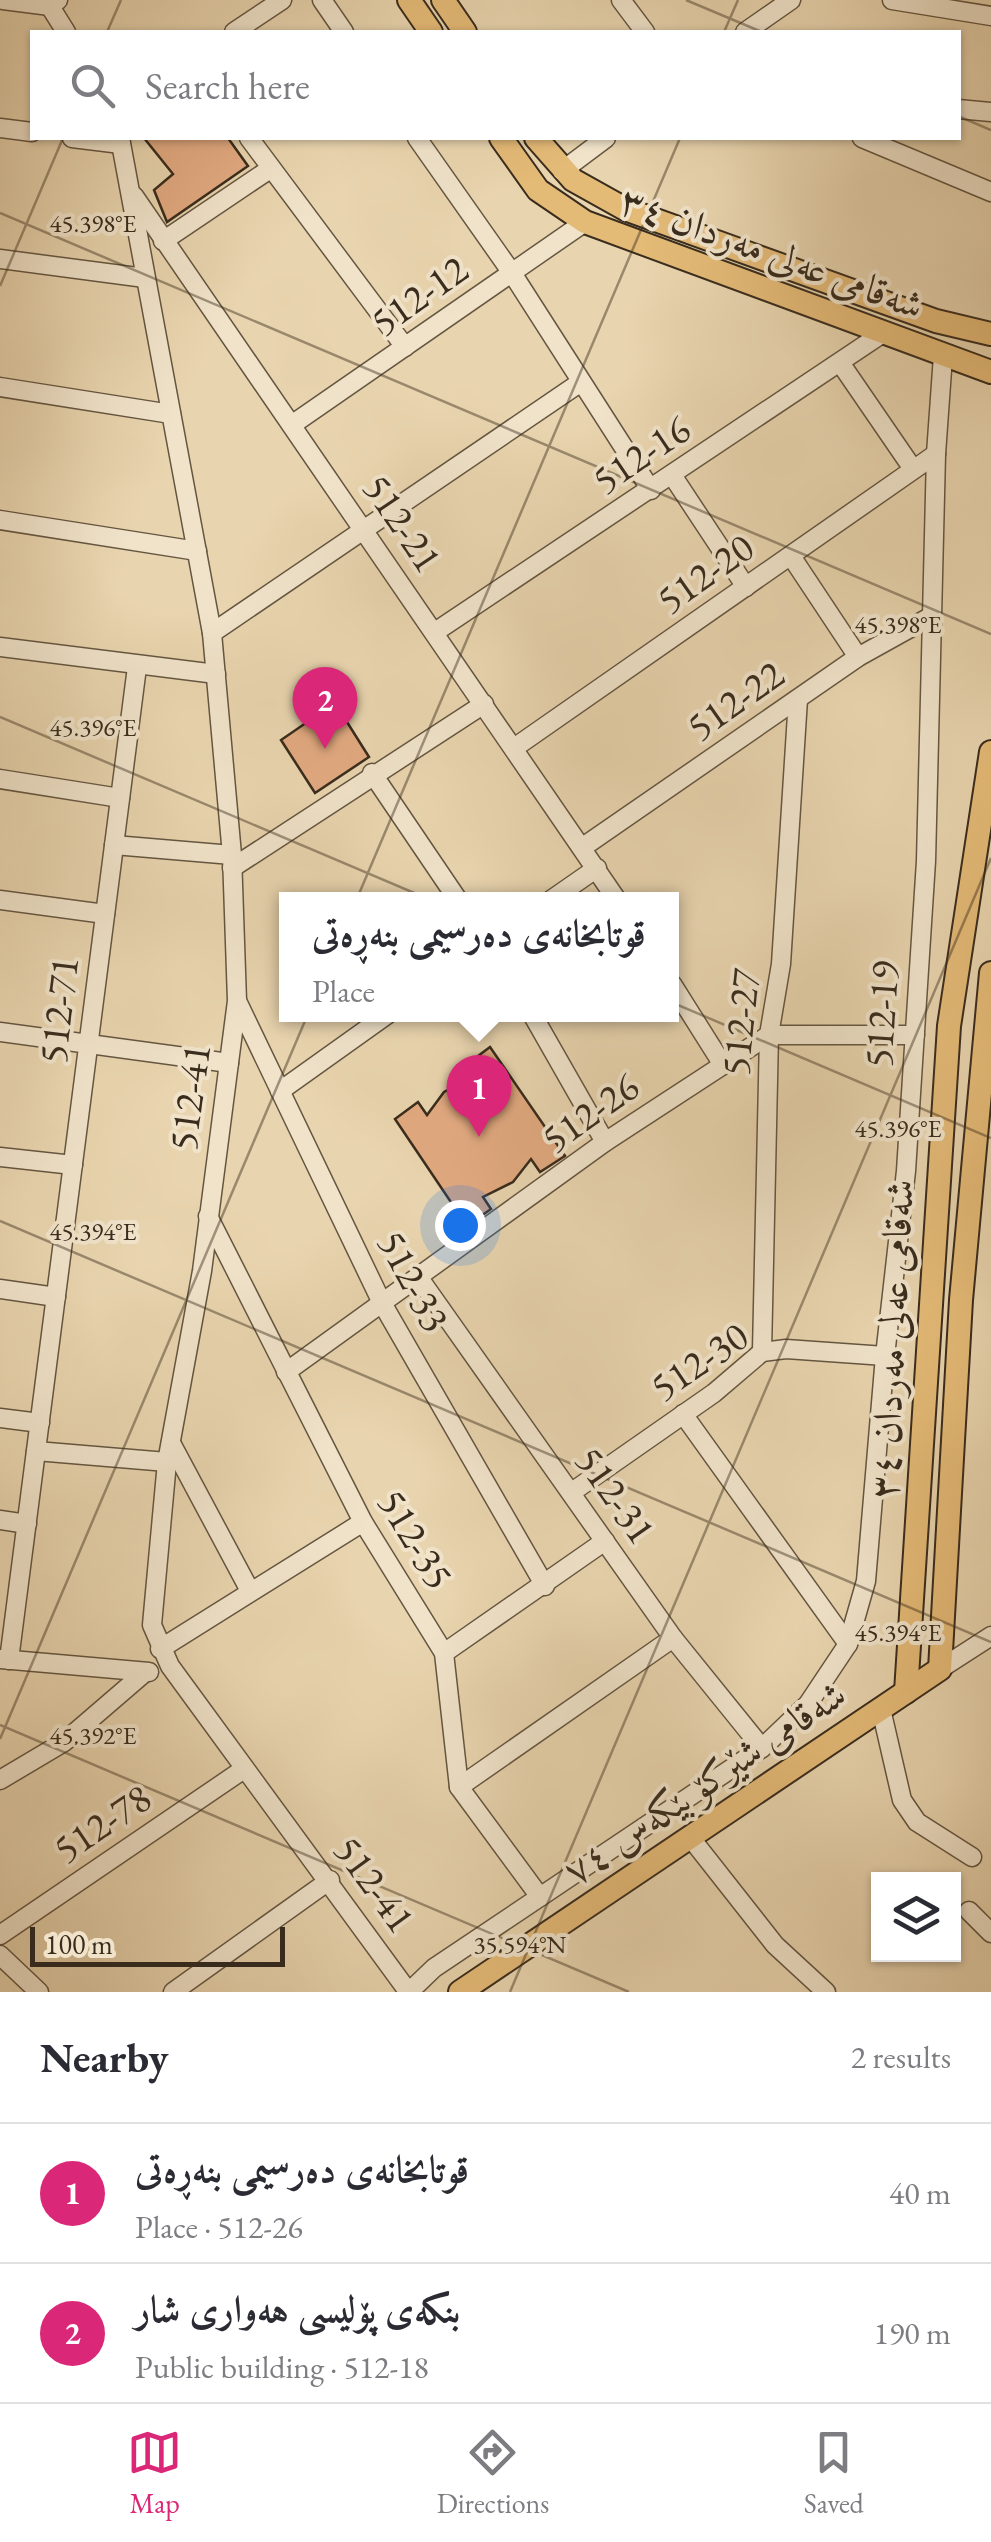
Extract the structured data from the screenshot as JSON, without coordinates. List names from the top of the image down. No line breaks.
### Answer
{"streets":{"main road":["شەقامی عەلی مەردان ٣٤","شەقامی شێرکۆ بێکەس ٧٤"],"street":["512-12","512-16","512-21","512-20","512-22","512-71","512-19","512-27","512-41","512-26","512-33","512-30","512-31","512-35","512-78"]},"crossings":[["شەقامی عەلی مەردان ٣٤","512-12"],["شەقامی عەلی مەردان ٣٤","512-16"],["شەقامی عەلی مەردان ٣٤","512-19"],["شەقامی عەلی مەردان ٣٤","شەقامی شێرکۆ بێکەس ٧٤"],["512-12","512-21"],["512-16","512-21"],["512-21","512-20"],["512-21","512-22"],["512-21","512-41"],["512-20","512-19"],["512-22","512-19"],["512-22","512-27"],["512-19","512-41"],["512-19","512-30"],["512-19","512-31"],["512-19","512-35"],["512-27","512-26"],["512-27","512-30"],["512-41","512-33"],["512-41","512-35"],["512-41","512-78"],["512-26","512-33"],["512-26","512-31"],["512-26","512-35"],["512-30","512-31"]],"scale_bar":"100 m","page":{"search":"Search here","pins":["2","1"],"popup":["قوتابخانەی دەرسیمی بنەڕەتی","Place"],"scale":"100 m","heading":["Nearby","2 results"],"list":[{"mark":"1","name":"قوتابخانەی دەرسیمی بنەڕەتی","note":"Place · 512-26","value":"40 m"},{"mark":"2","name":"بنکەی پۆلیسی هەواری شار","note":"Public building · 512-18","value":"190 m"}],"nav":["Map","Directions","Saved"]},"coordinates":["45.398°E","45.396°E","45.394°E","45.392°E","35.594°N"]}
